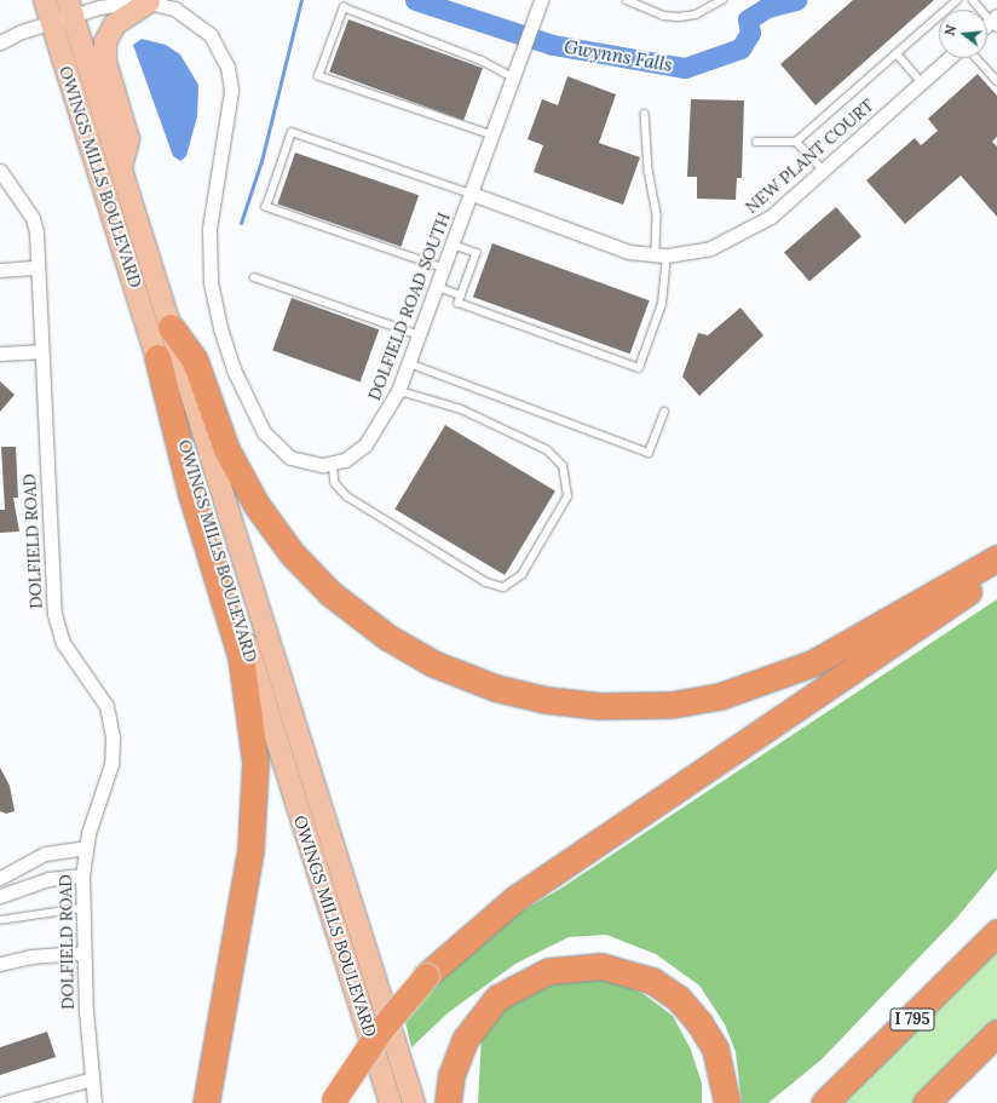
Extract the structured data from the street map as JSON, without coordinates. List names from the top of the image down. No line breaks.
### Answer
{"streets":{"highway":["I 795"],"main road":["OWINGS MILLS BOULEVARD"],"street":["NEW PLANT COURT","DOLFIELD ROAD SOUTH","DOLFIELD ROAD"]},"crossings":[["NEW PLANT COURT","DOLFIELD ROAD SOUTH"]],"water":["Gwynns Falls"],"north":"left"}
